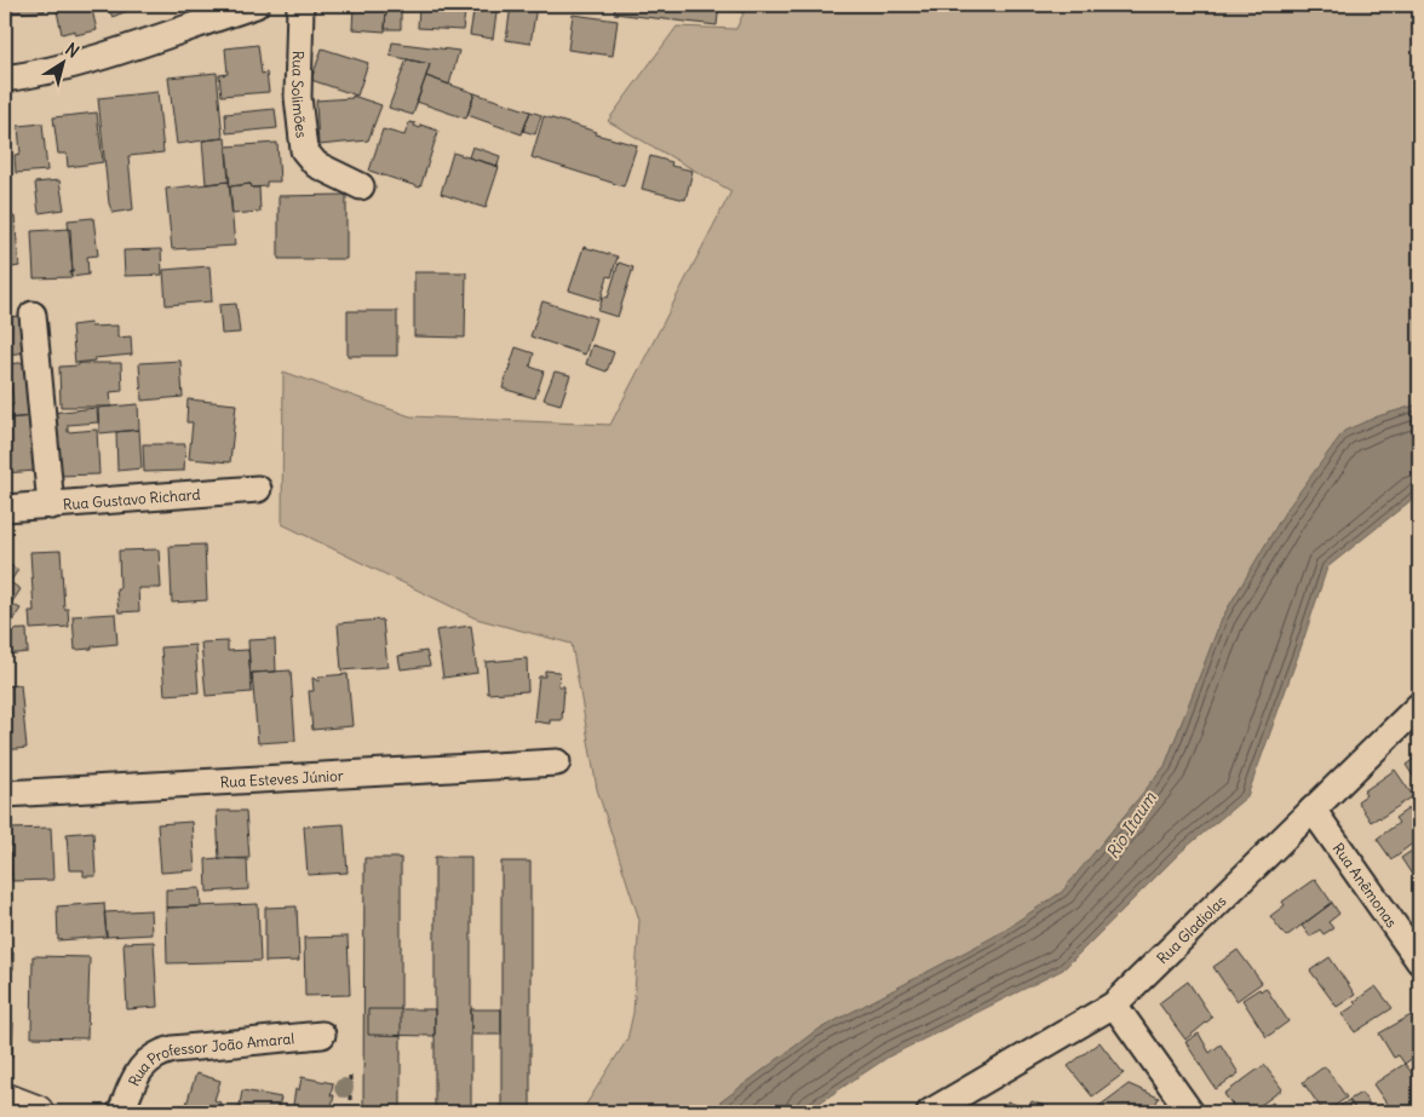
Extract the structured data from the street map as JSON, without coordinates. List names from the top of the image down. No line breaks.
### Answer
{"streets":{"street":["Rua Solimões","Rua Gustavo Richard","Rua Esteves Júnior","Rua Anêmonas","Rua Gladiolas","Rua Professor João Amaral"]},"crossings":[["Rua Anêmonas","Rua Gladiolas"]],"water":["Rio Itaum"],"north":"top right"}
